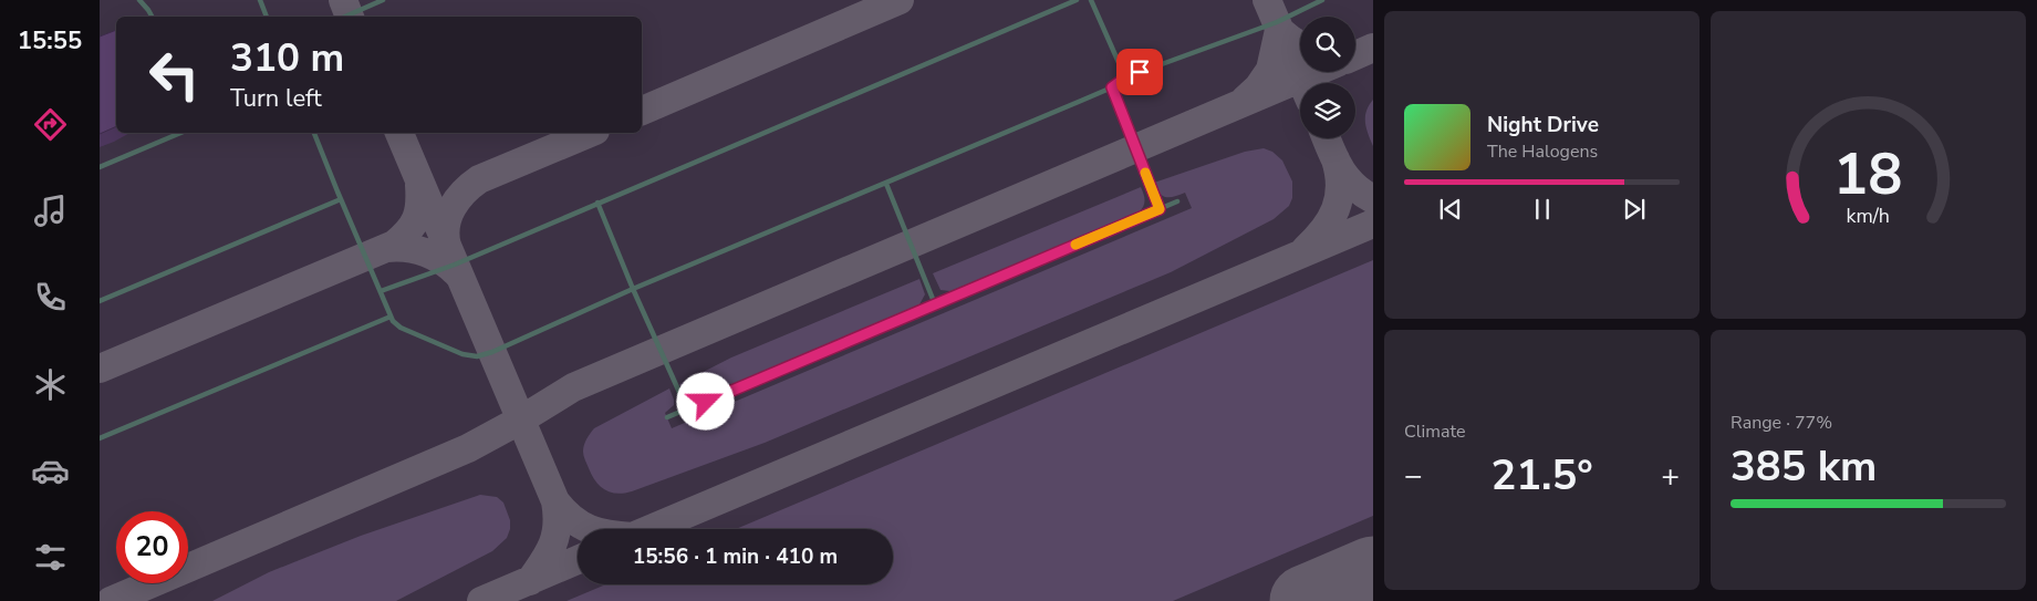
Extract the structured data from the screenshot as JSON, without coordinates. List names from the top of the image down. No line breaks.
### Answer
{"page":{"tabs":"15:55","turn":["310 m","Turn left"],"song":["Night Drive","The Halogens"],"tile":["Climate",["Range · 77%","385 km"]],"heat":["−","21.5°","+"],"limit":"20","trip":"15:56 · 1 min · 410 m","gauge":["18","km/h"]}}
